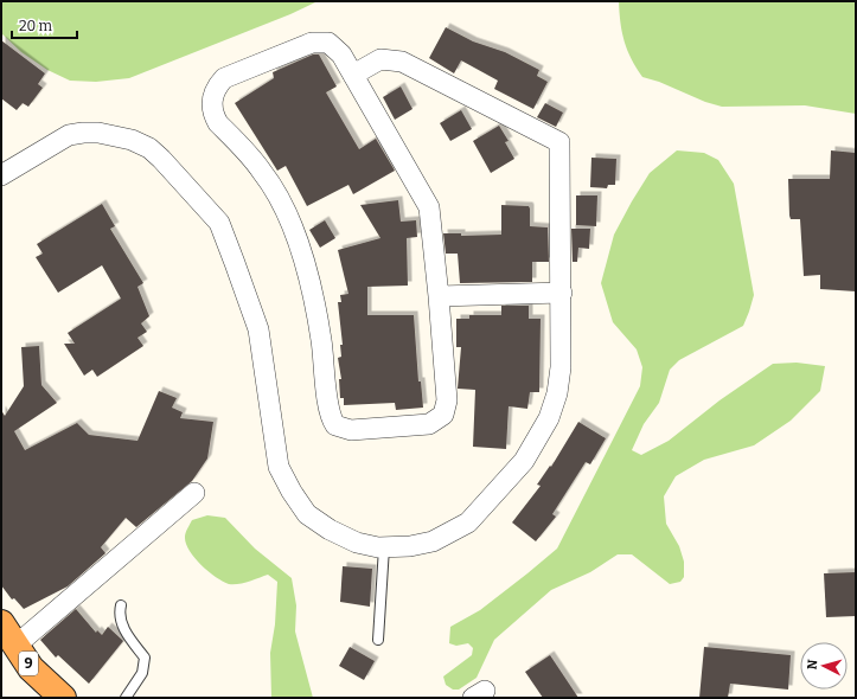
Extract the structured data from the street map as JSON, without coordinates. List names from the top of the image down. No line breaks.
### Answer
{"streets":{"highway":["9"]},"scale_bar":"20 m","north":"left"}
